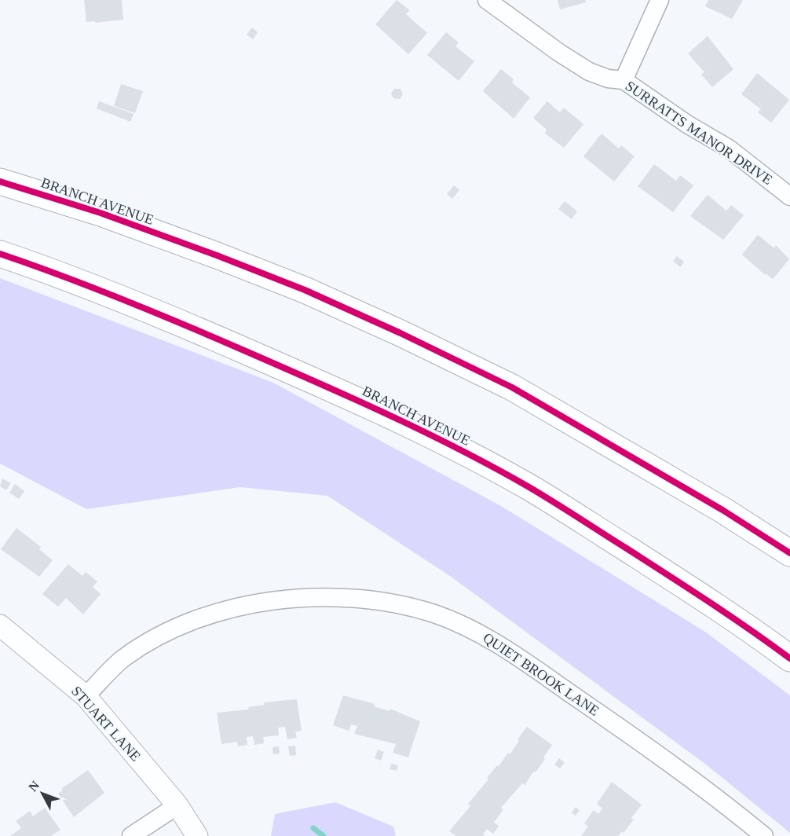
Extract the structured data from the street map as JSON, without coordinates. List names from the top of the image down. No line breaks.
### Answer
{"streets":{"highway":["BRANCH AVENUE"],"street":["SURRATTS MANOR DRIVE","QUIET BROOK LANE","STUART LANE"]},"crossings":[["QUIET BROOK LANE","STUART LANE"]],"north":"top left"}
